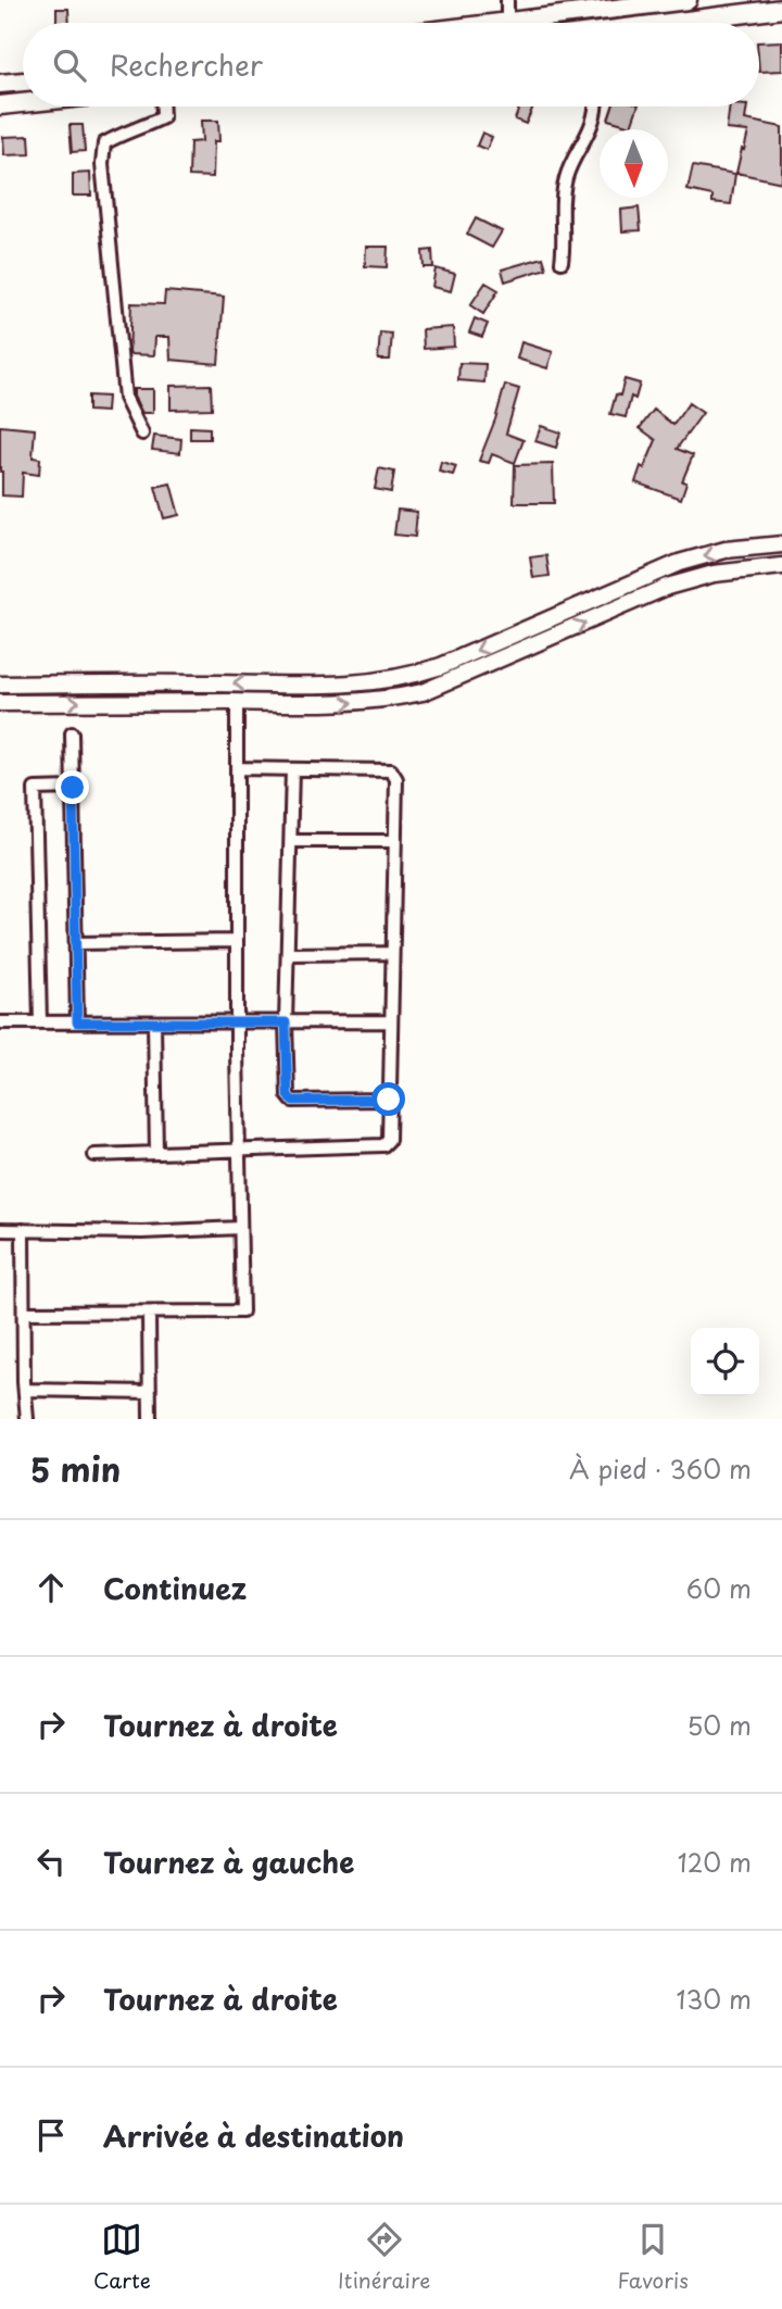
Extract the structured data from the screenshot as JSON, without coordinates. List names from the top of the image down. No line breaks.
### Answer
{"north":"bottom","page":{"search":"Rechercher","heading":["5 min","À pied · 360 m"],"list":[["Continuez","60 m"],["Tournez à droite","50 m"],["Tournez à gauche","120 m"],["Tournez à droite","130 m"],"Arrivée à destination"],"nav":["Carte","Itinéraire","Favoris"]}}
